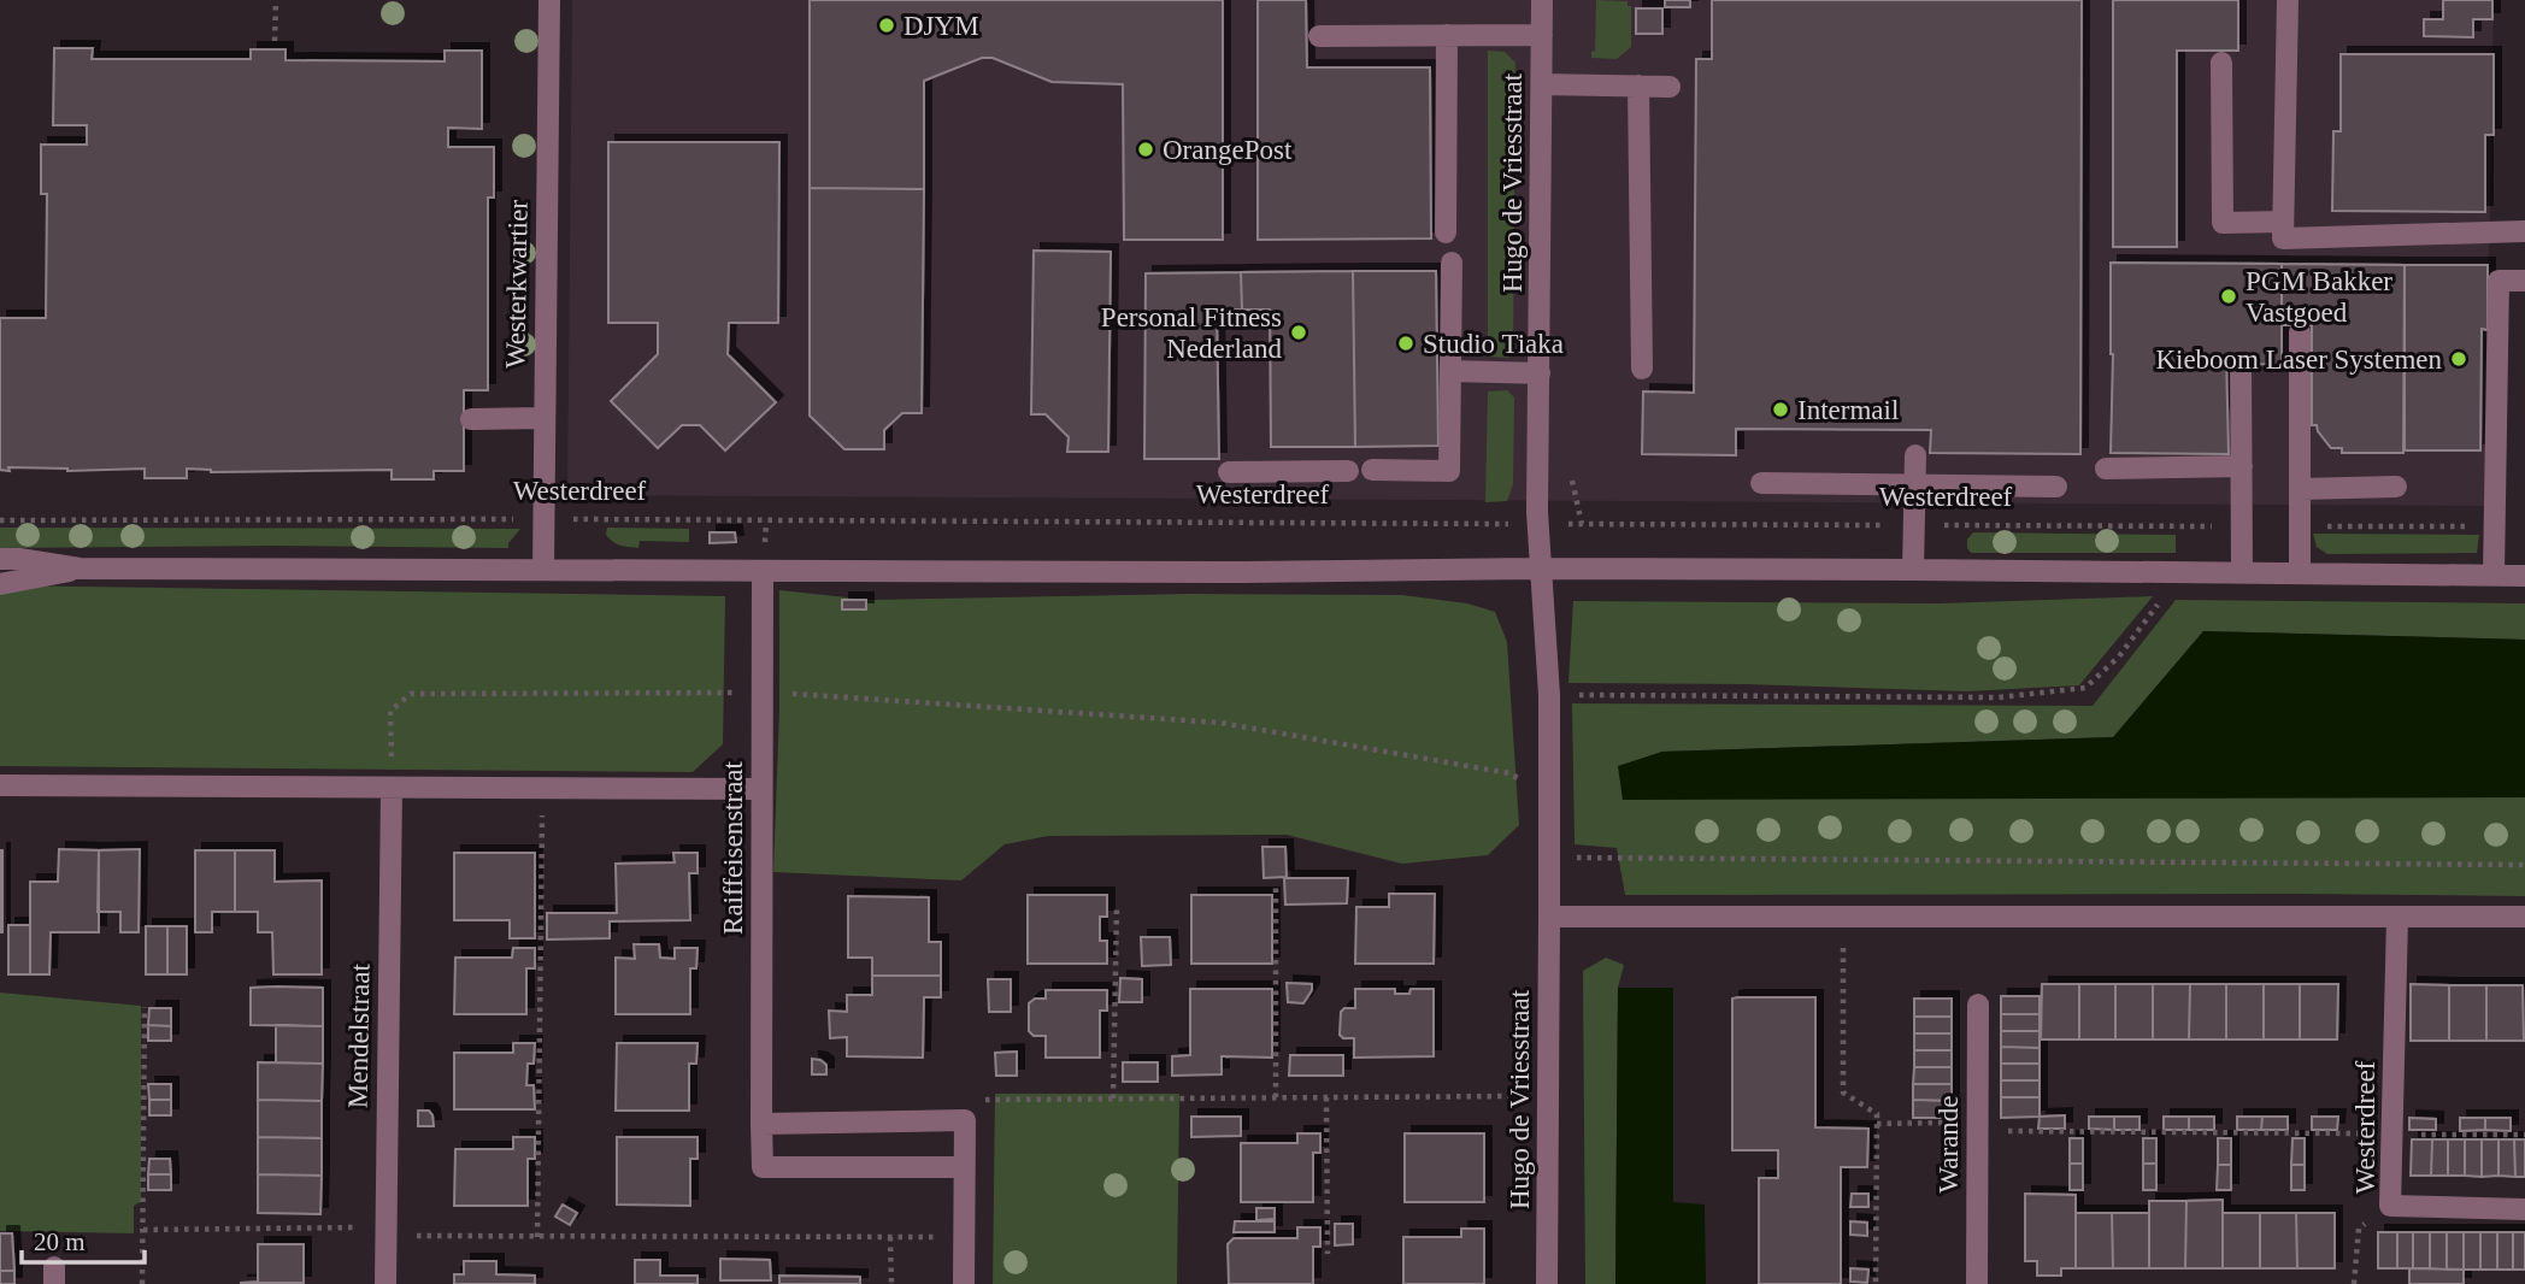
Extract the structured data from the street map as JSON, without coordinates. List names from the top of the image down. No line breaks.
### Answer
{"streets":{"street":["Hugo de Vriesstraat","Westerkwartier","Westerdreef","Raiffeisenstraat","Mendelstraat","Warande"]},"crossings":[["Hugo de Vriesstraat","Westerdreef"],["Westerkwartier","Westerdreef"]],"places":["DJYM","OrangePost","PGM Bakker Vastgoed","Personal Fitness Nederland","Studio Tiaka","Kieboom Laser Systemen","Intermail"],"scale_bar":"20 m"}
